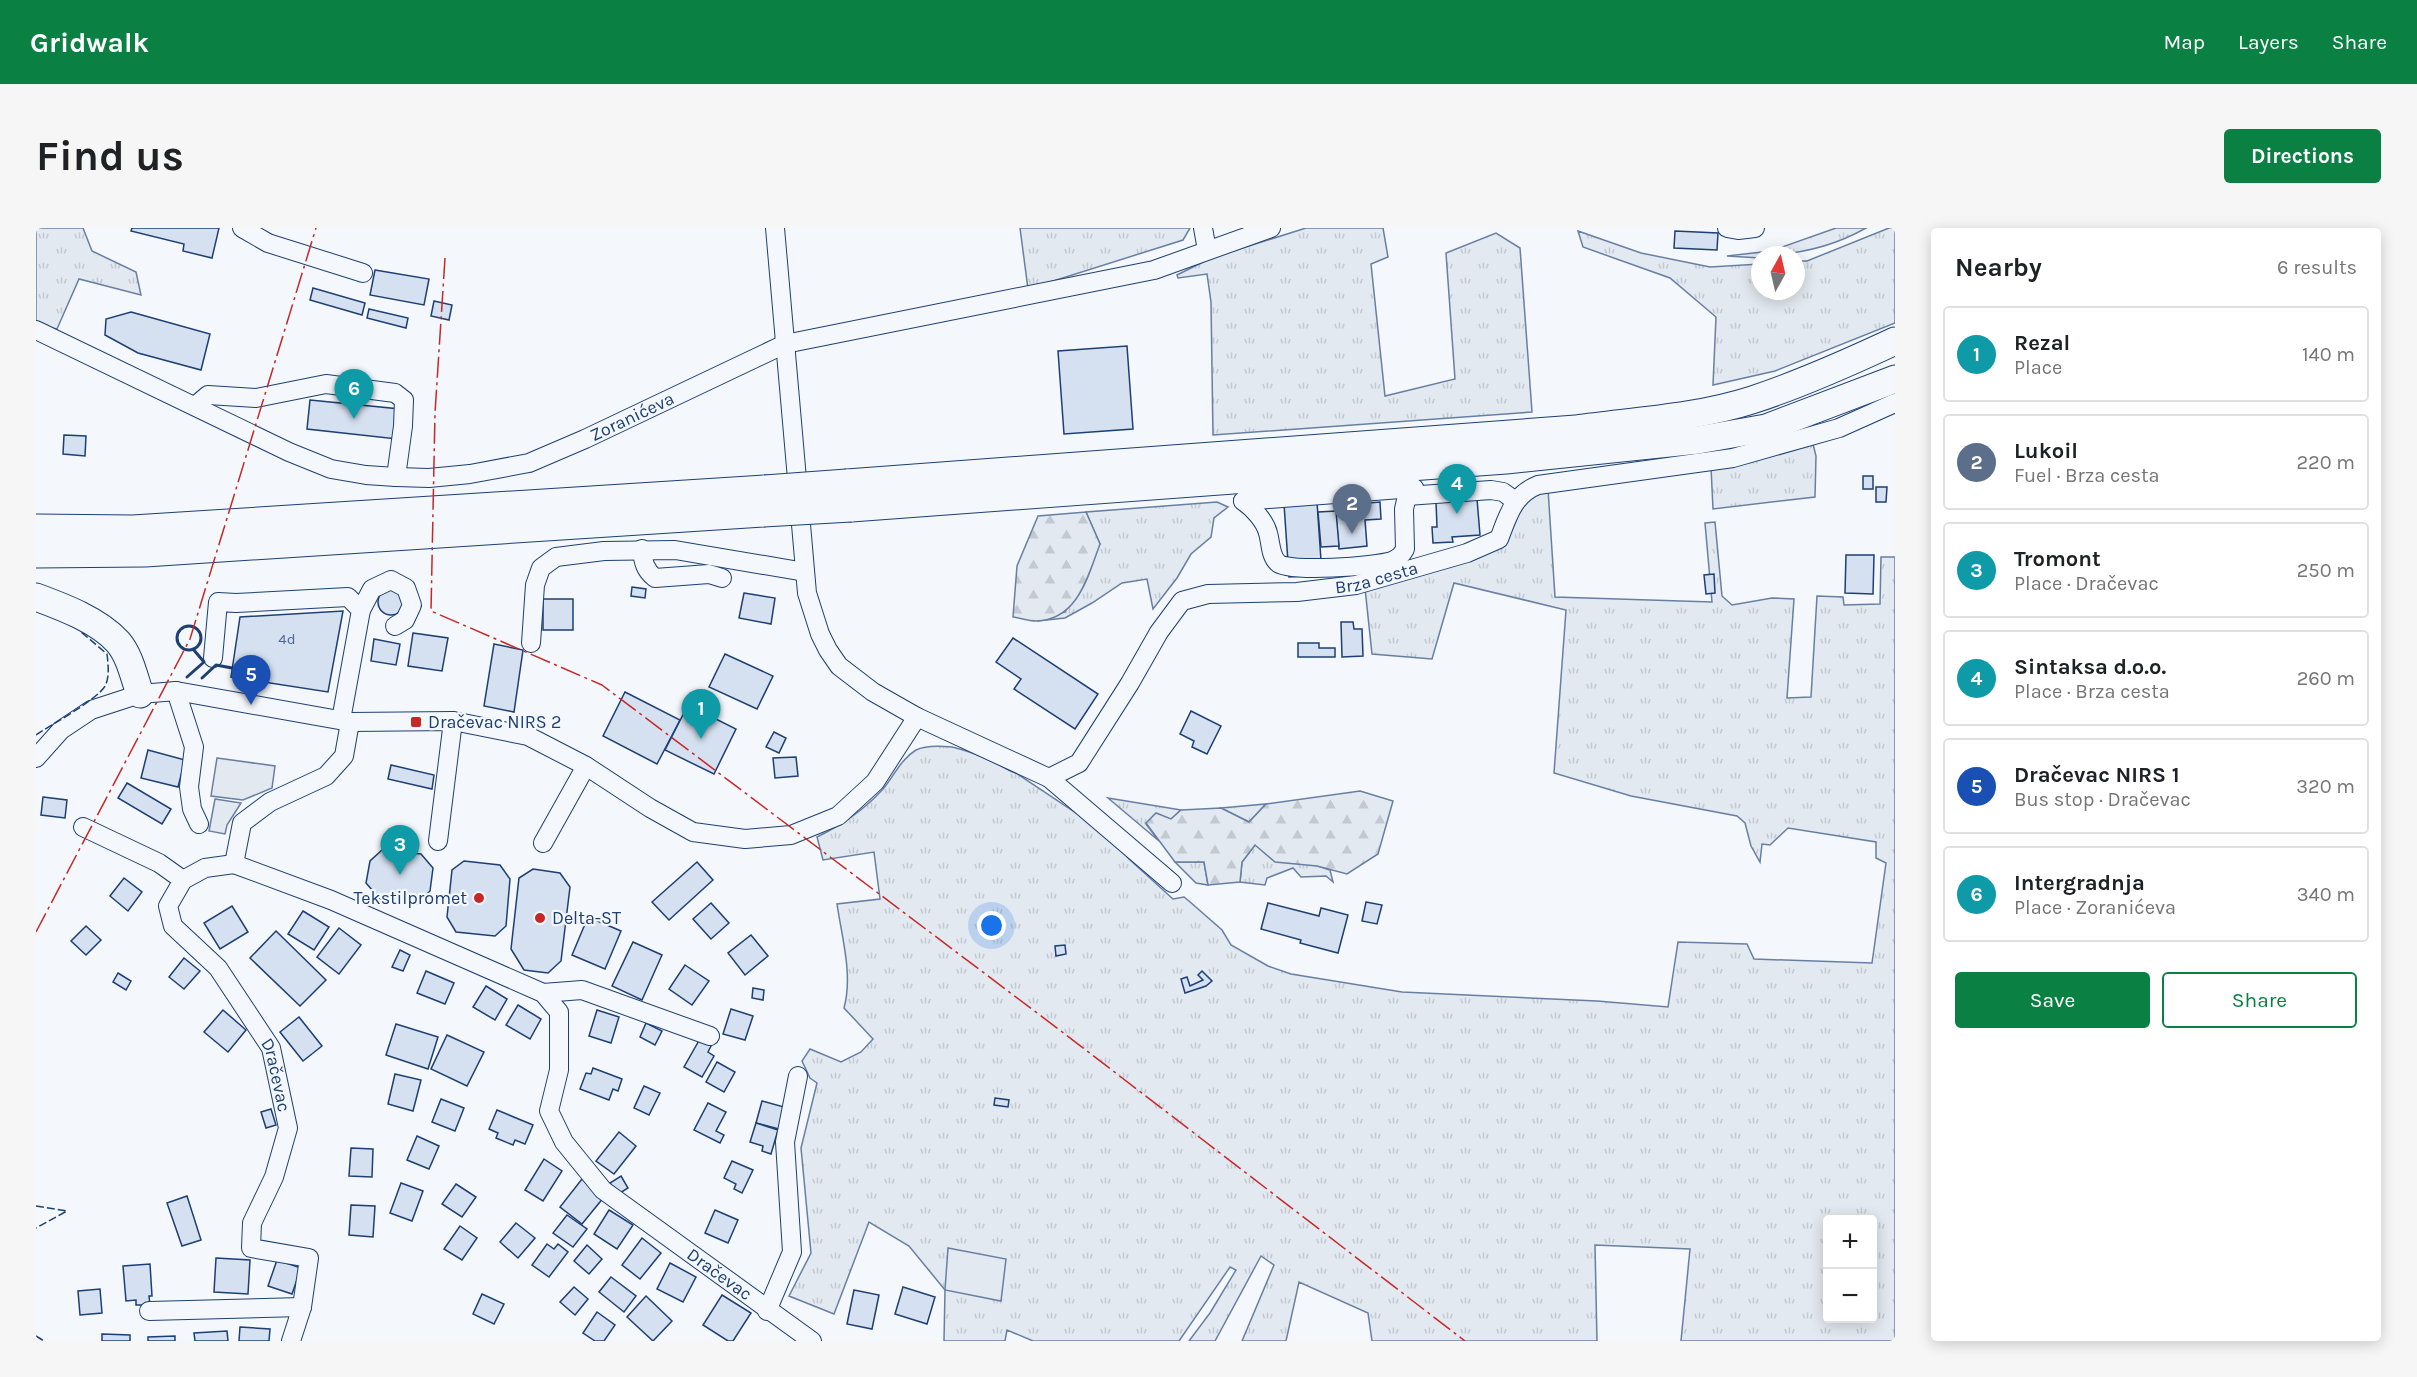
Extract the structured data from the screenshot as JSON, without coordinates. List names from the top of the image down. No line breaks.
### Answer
{"streets":{"street":["Zoranićeva","Brza cesta","Dračevac"]},"places":{"transit":["Dračevac NIRS 2"],"other":["Tekstilpromet","Delta-ST"]},"house_numbers":["4d"],"north":"top","page":{"header":"Gridwalk","nav":["Map","Layers","Share"],"buttons":["Directions",["Save","Share"]],"title":"Find us","heading":["Nearby","6 results"],"list":[{"mark":"1","name":"Rezal","note":"Place","value":"140 m"},{"mark":"2","name":"Lukoil","note":"Fuel · Brza cesta","value":"220 m"},{"mark":"3","name":"Tromont","note":"Place · Dračevac","value":"250 m"},{"mark":"4","name":"Sintaksa d.o.o.","note":"Place · Brza cesta","value":"260 m"},{"mark":"5","name":"Dračevac NIRS 1","note":"Bus stop · Dračevac","value":"320 m"},{"mark":"6","name":"Intergradnja","note":"Place · Zoranićeva","value":"340 m"}],"pins":["6","4","2","5","1","3"],"map_buttons":["+","−"]}}
